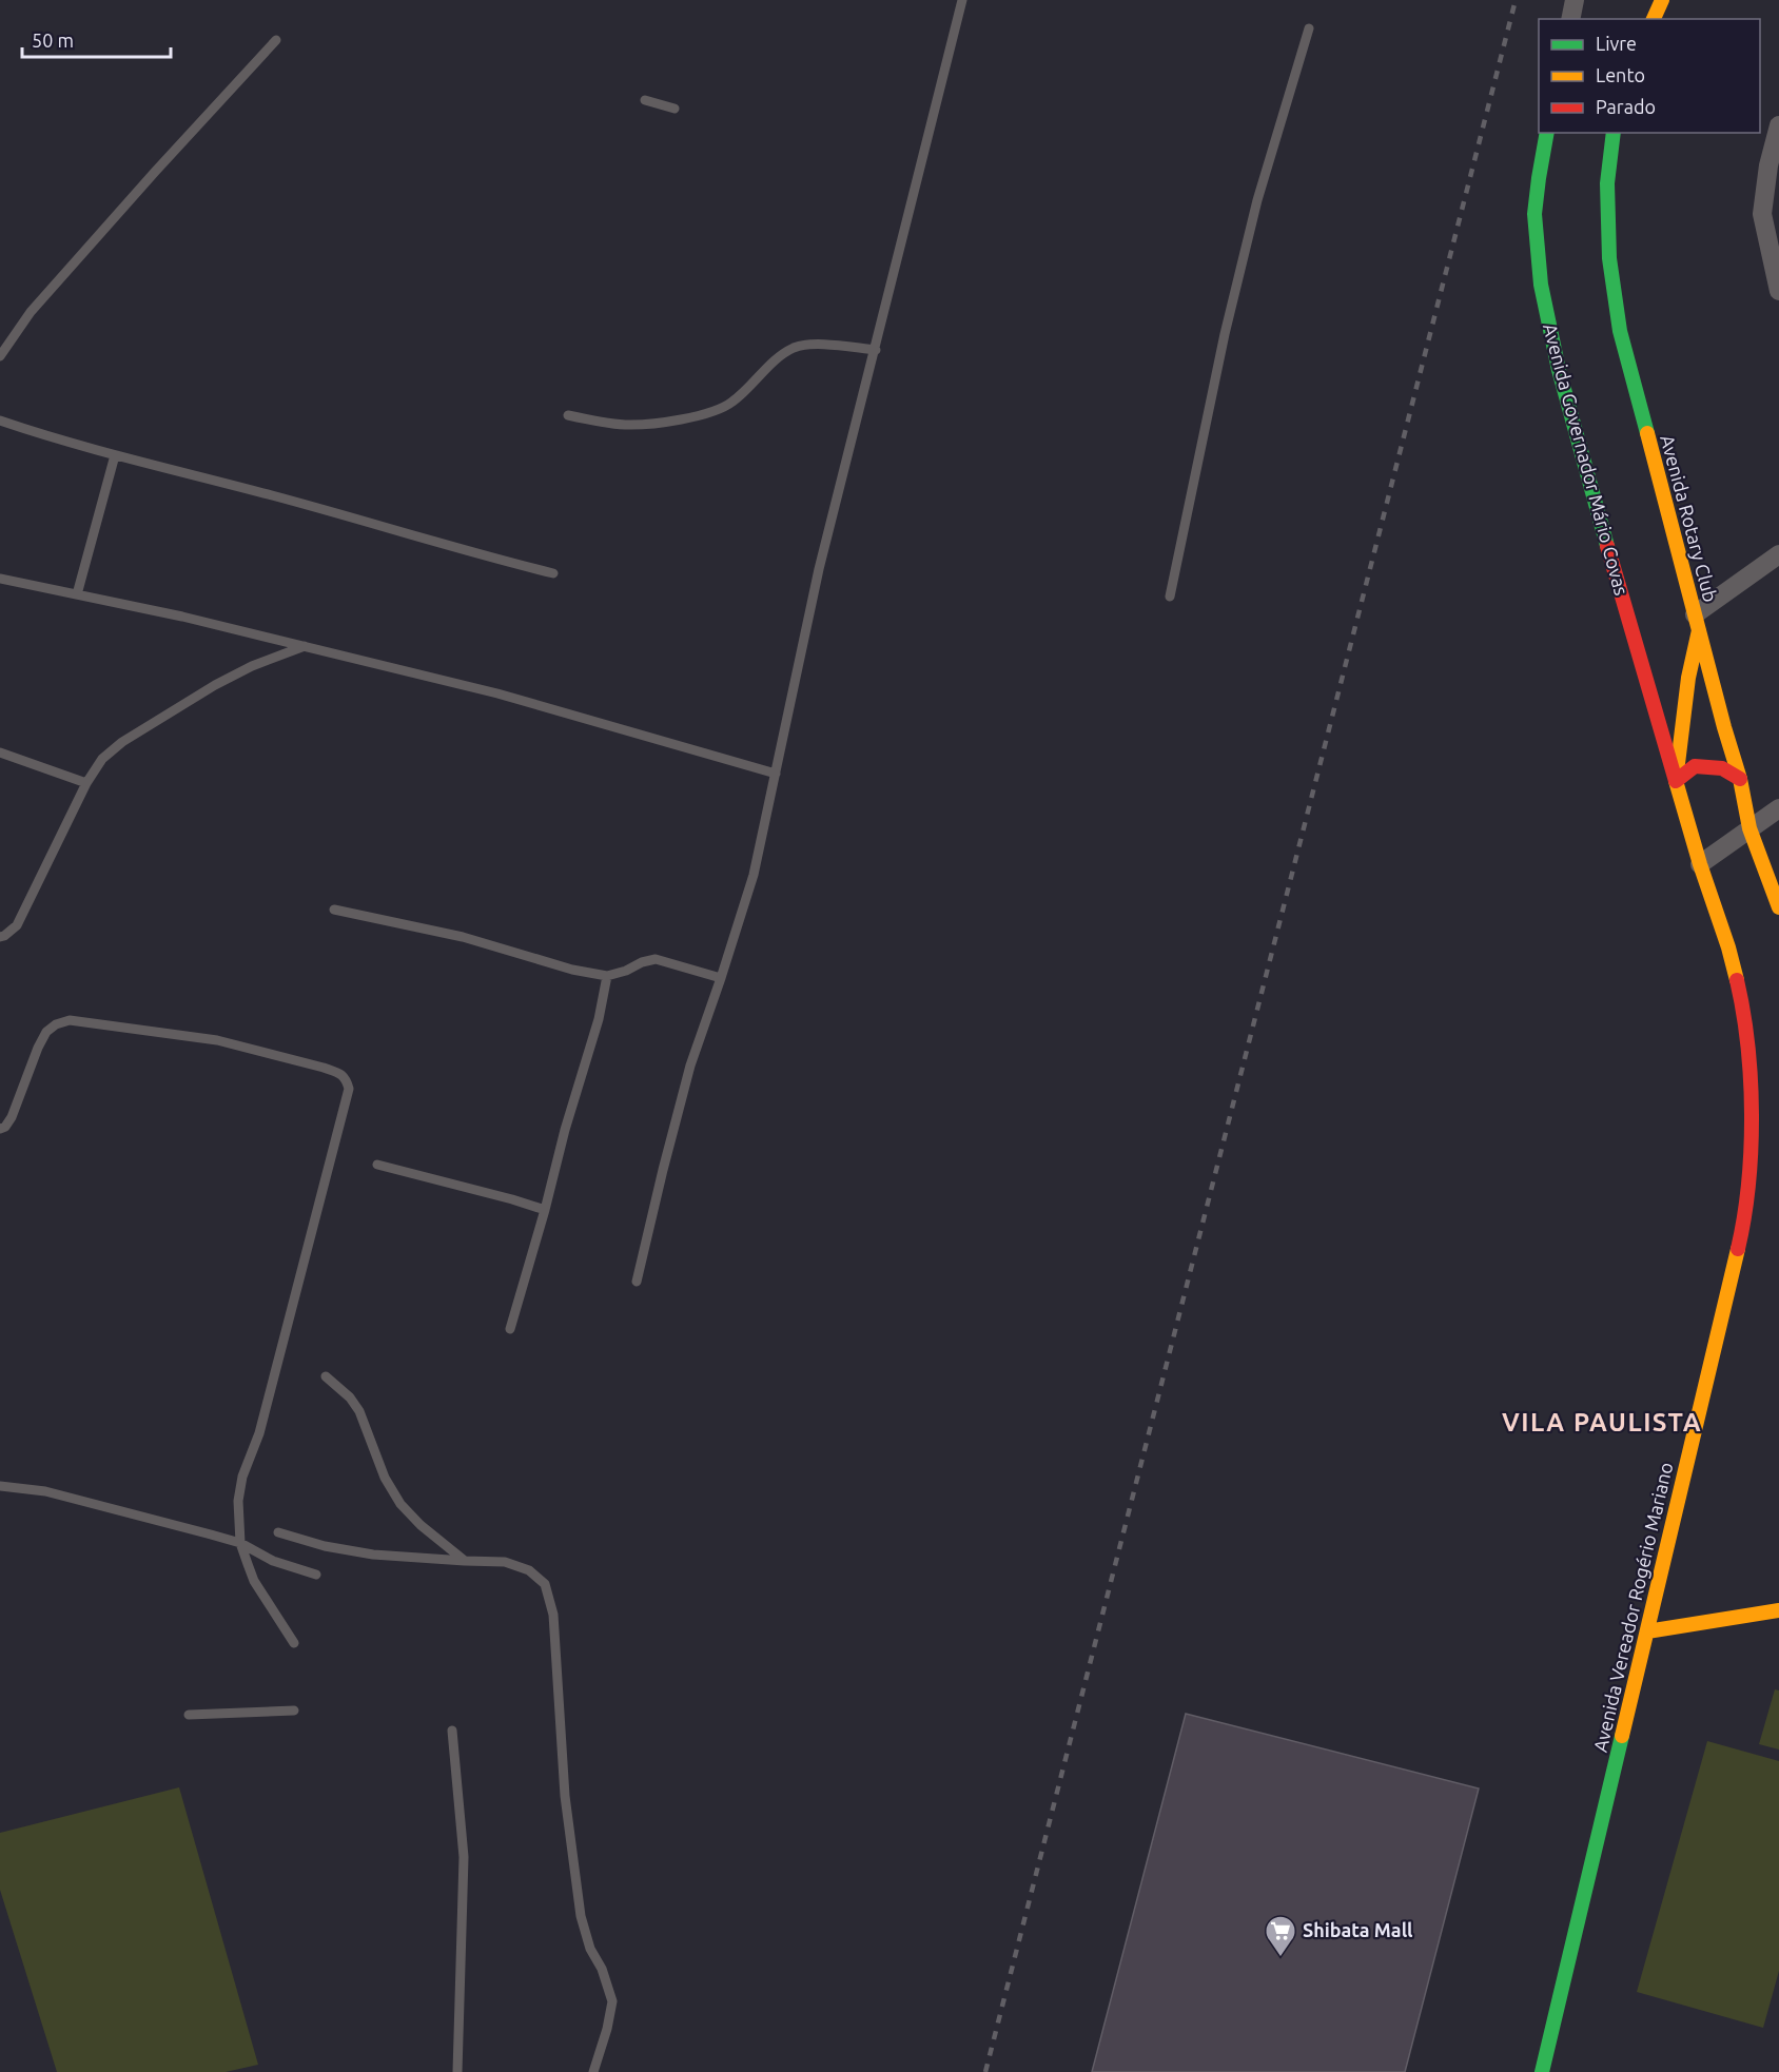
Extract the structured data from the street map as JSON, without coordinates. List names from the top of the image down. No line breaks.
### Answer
{"streets":{"main road":["Avenida Governador Mário Covas","Avenida Rotary Club","Avenida Vereador Rogério Mariano"]},"crossings":[["Avenida Governador Mário Covas","Avenida Vereador Rogério Mariano"],["Avenida Rotary Club","Avenida Vereador Rogério Mariano"]],"districts":["VILA PAULISTA"],"places":{"supermarket":["Shibata Mall"]},"legend":["Livre","Lento","Parado"],"scale_bar":"50 m"}
